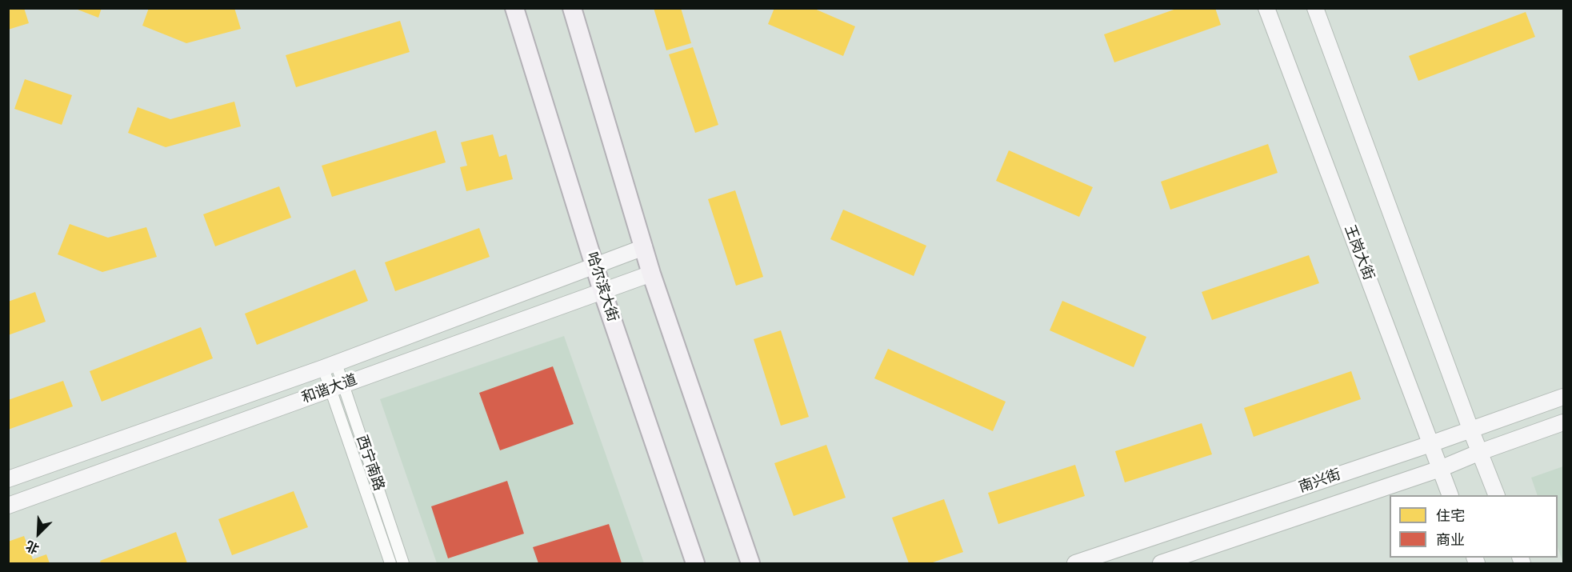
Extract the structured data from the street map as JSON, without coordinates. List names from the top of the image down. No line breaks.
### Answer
{"streets":{"main road":["王岗大街","哈尔滨大街","和谐大道","南兴街"],"street":["西宁南路"]},"crossings":[["王岗大街","南兴街"],["哈尔滨大街","和谐大道"],["和谐大道","西宁南路"]],"legend":["住宅","商业"],"north":"bottom left"}
